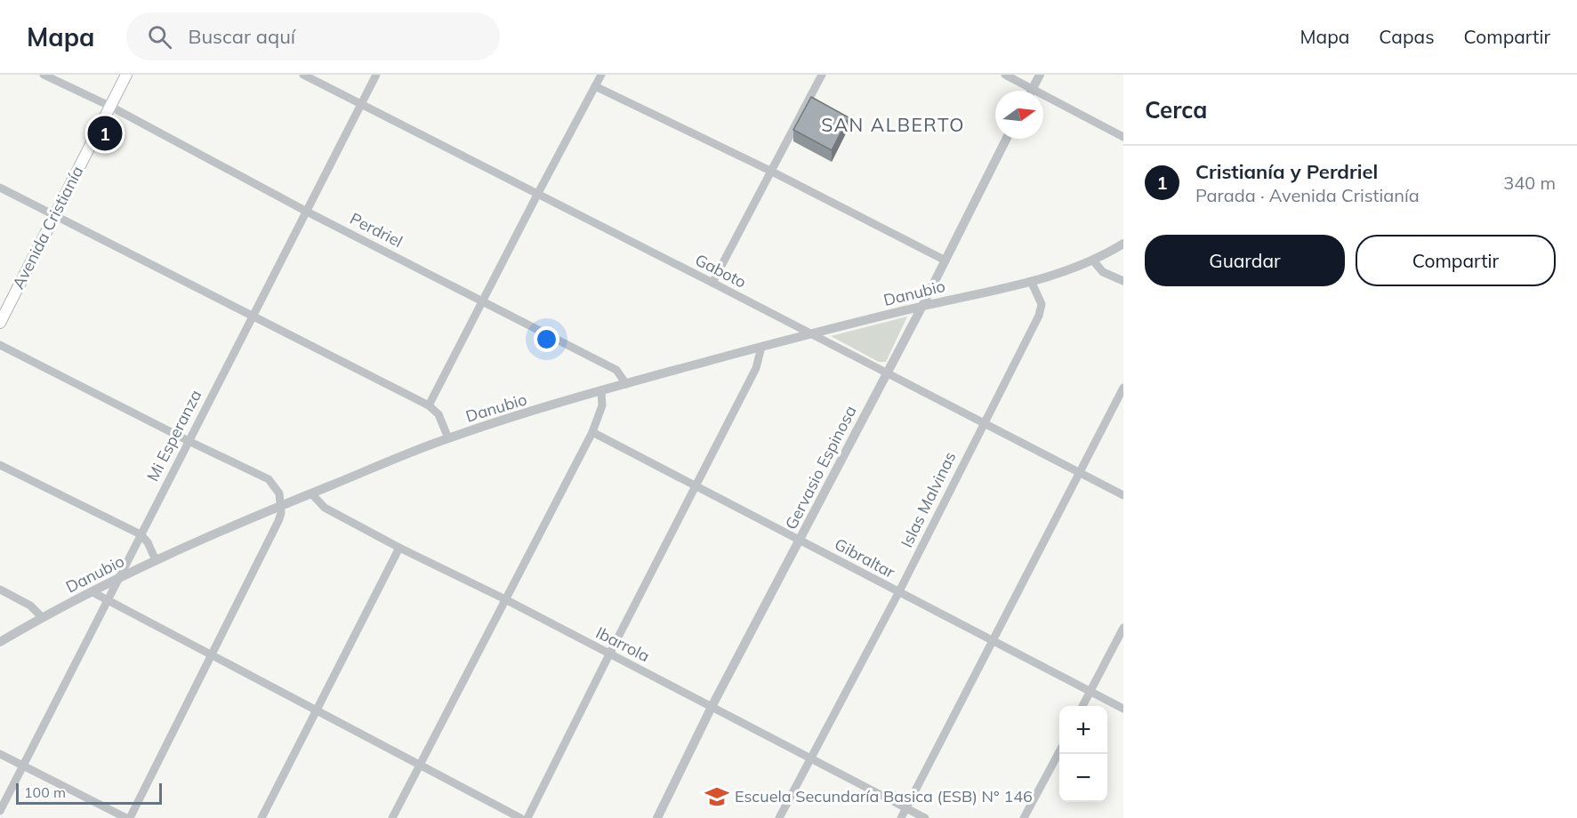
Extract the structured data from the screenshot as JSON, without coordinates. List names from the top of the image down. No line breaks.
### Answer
{"streets":{"main road":["Avenida Cristianía"],"street":["Perdriel","Gaboto","Danubio","Mi Esperanza","Gervasio Espinosa","Islas Malvinas","Gibraltar","Ibarrola"]},"crossings":[["Avenida Cristianía","Perdriel"],["Perdriel","Danubio"],["Perdriel","Mi Esperanza"],["Gaboto","Danubio"],["Gaboto","Mi Esperanza"],["Gaboto","Gervasio Espinosa"],["Gaboto","Islas Malvinas"],["Danubio","Mi Esperanza"],["Danubio","Gervasio Espinosa"],["Danubio","Islas Malvinas"],["Danubio","Ibarrola"],["Gervasio Espinosa","Gibraltar"],["Gervasio Espinosa","Ibarrola"],["Islas Malvinas","Gibraltar"],["Islas Malvinas","Ibarrola"]],"districts":["SAN ALBERTO"],"places":{"school or university":["Escuela Secundaría Basica (ESB) N° 146"]},"scale_bar":"100 m","north":"right","page":{"header":"Mapa","search":"Buscar aquí","nav":["Mapa","Capas","Compartir"],"heading":"Cerca","pins":"1","list":[{"mark":"1","name":"Cristianía y Perdriel","note":"Parada · Avenida Cristianía","value":"340 m"}],"buttons":["Guardar","Compartir"],"map_buttons":["+","−"],"scale":"100 m"}}
